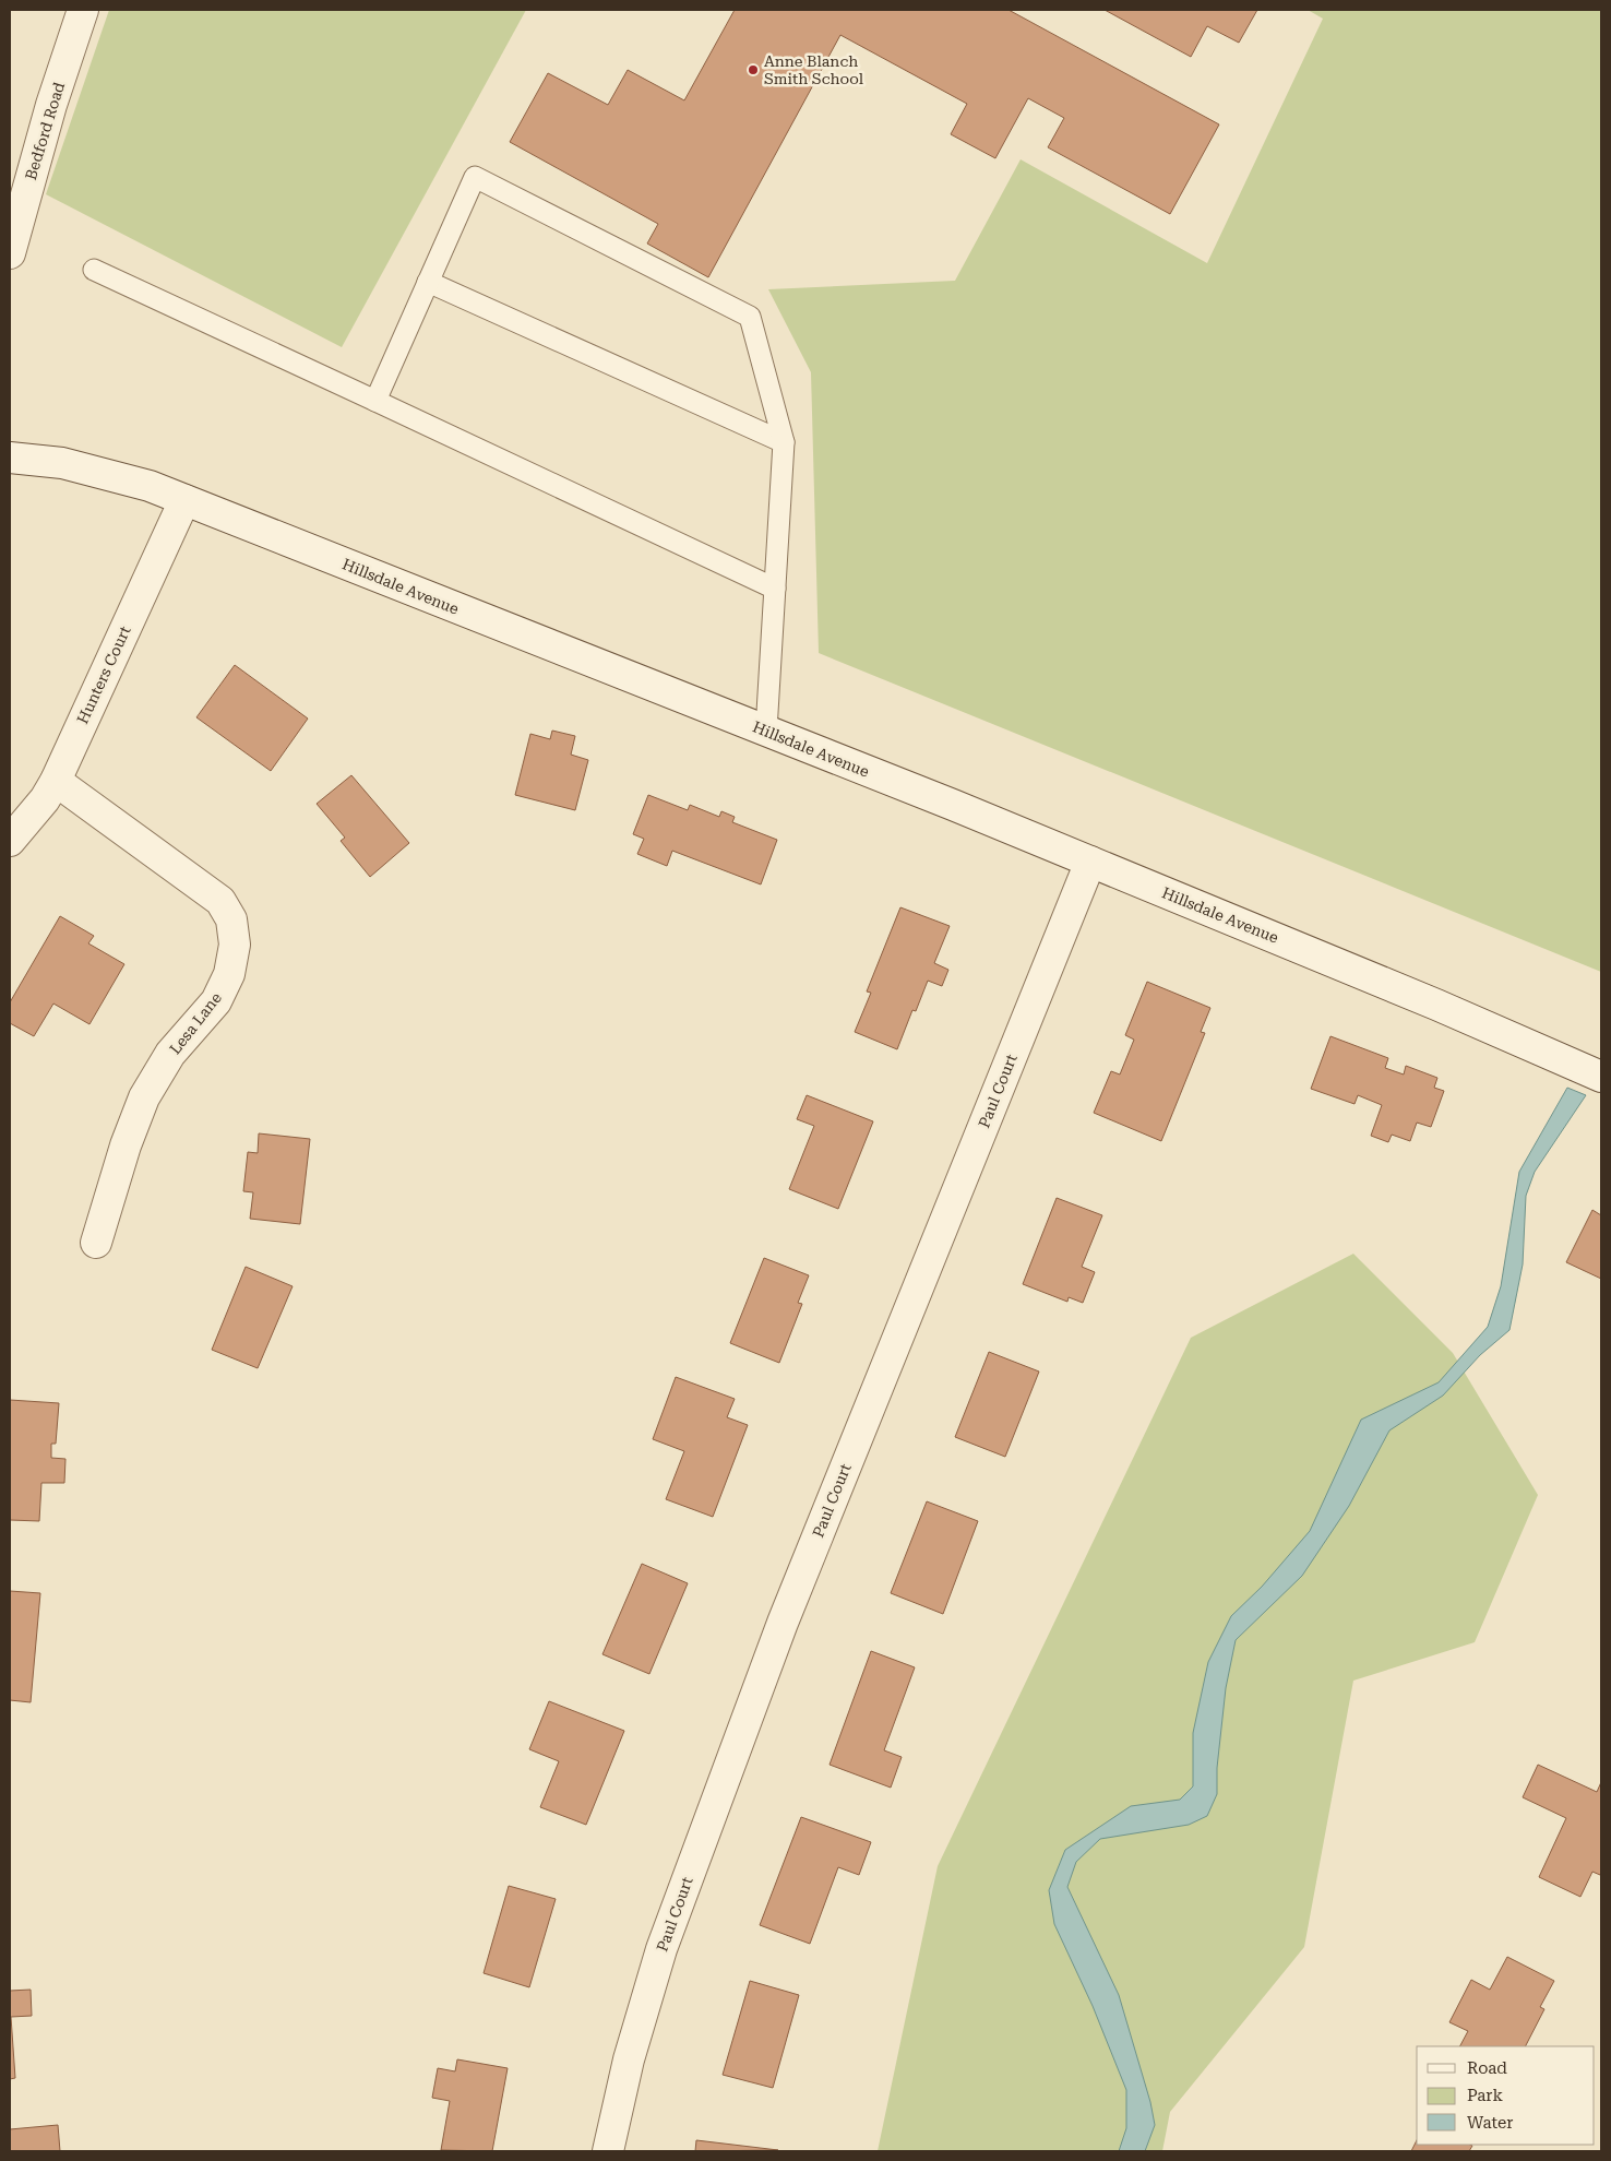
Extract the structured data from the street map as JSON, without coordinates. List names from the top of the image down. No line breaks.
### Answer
{"streets":{"street":["Bedford Road","Hillsdale Avenue","Hunters Court","Lesa Lane","Paul Court"]},"crossings":[["Hillsdale Avenue","Hunters Court"],["Hillsdale Avenue","Paul Court"],["Hunters Court","Lesa Lane"]],"places":["Anne Blanch Smith School"],"legend":["Road","Park","Water"]}
